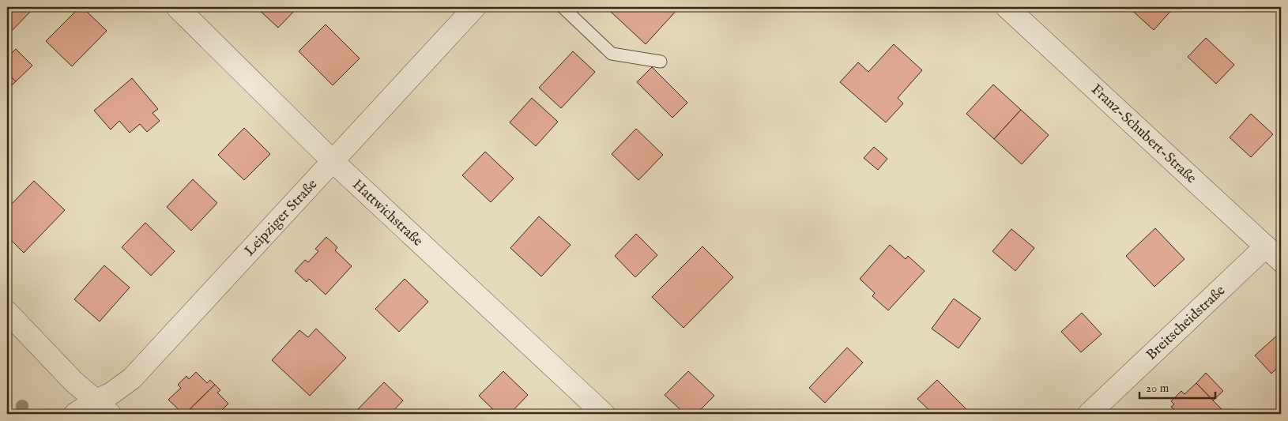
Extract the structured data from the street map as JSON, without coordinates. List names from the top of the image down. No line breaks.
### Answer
{"streets":{"street":["Franz-Schubert-Straße","Hattwichstraße","Leipziger Straße","Breitscheidstraße"]},"crossings":[["Franz-Schubert-Straße","Breitscheidstraße"],["Hattwichstraße","Leipziger Straße"]],"scale_bar":"20 m"}
